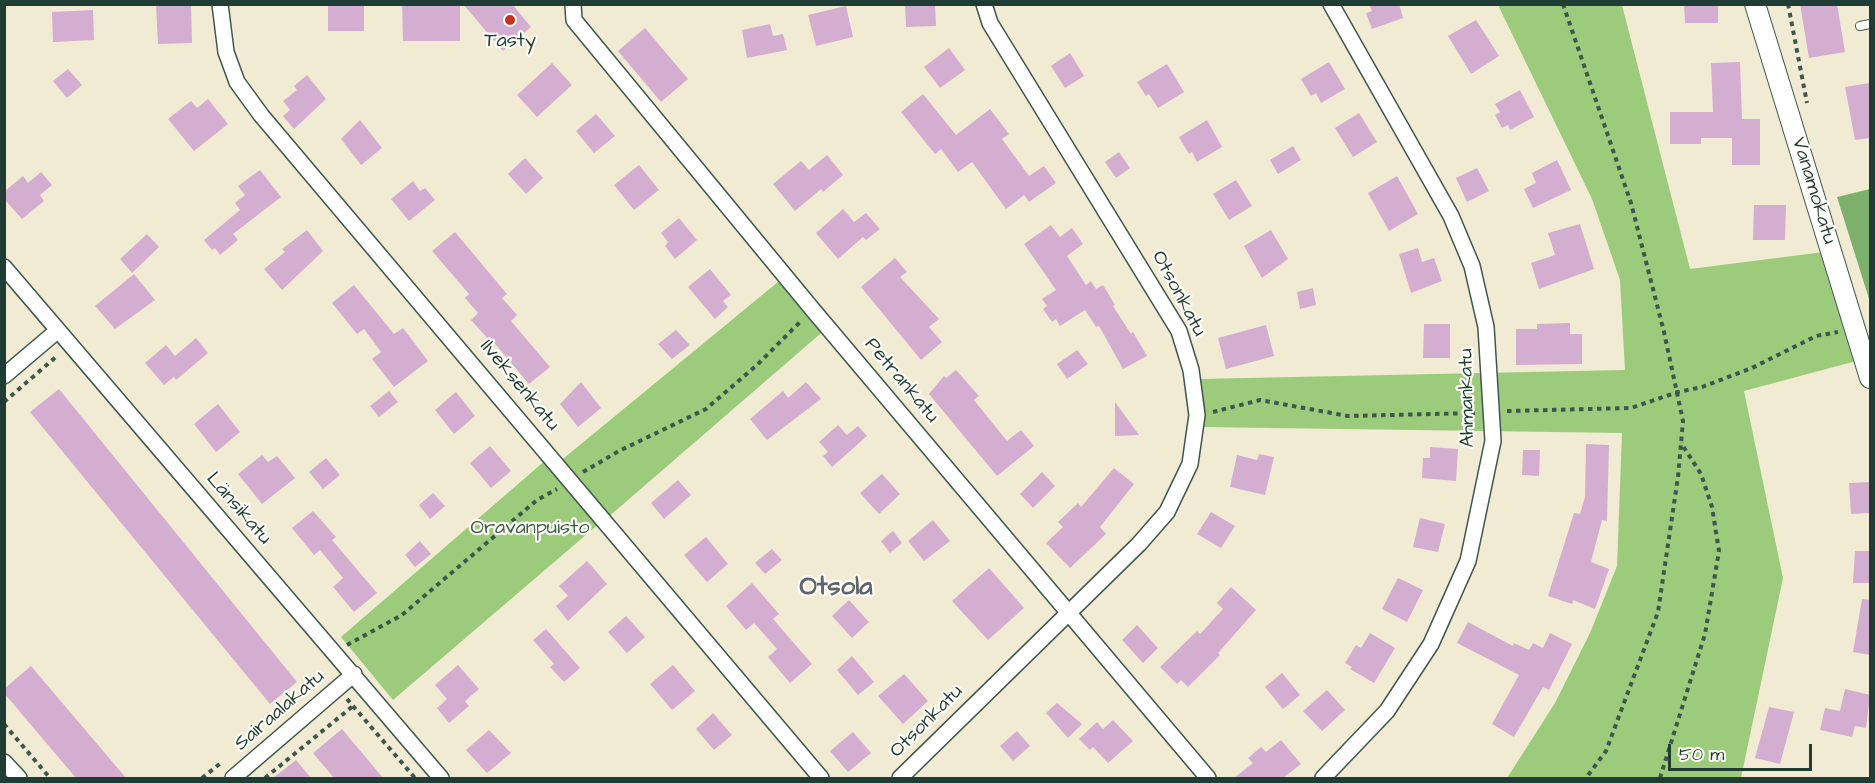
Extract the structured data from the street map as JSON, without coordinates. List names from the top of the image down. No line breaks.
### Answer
{"streets":{"street":["Vanamokatu","Otsonkatu","Petrankatu","Ilveksenkatu","Ahmankatu","Länsikatu","Sairaalakatu"]},"crossings":[["Otsonkatu","Petrankatu"],["Länsikatu","Sairaalakatu"]],"districts":["Otsola"],"parks":["Oravanpuisto"],"places":["Tasty"],"scale_bar":"50 m"}
